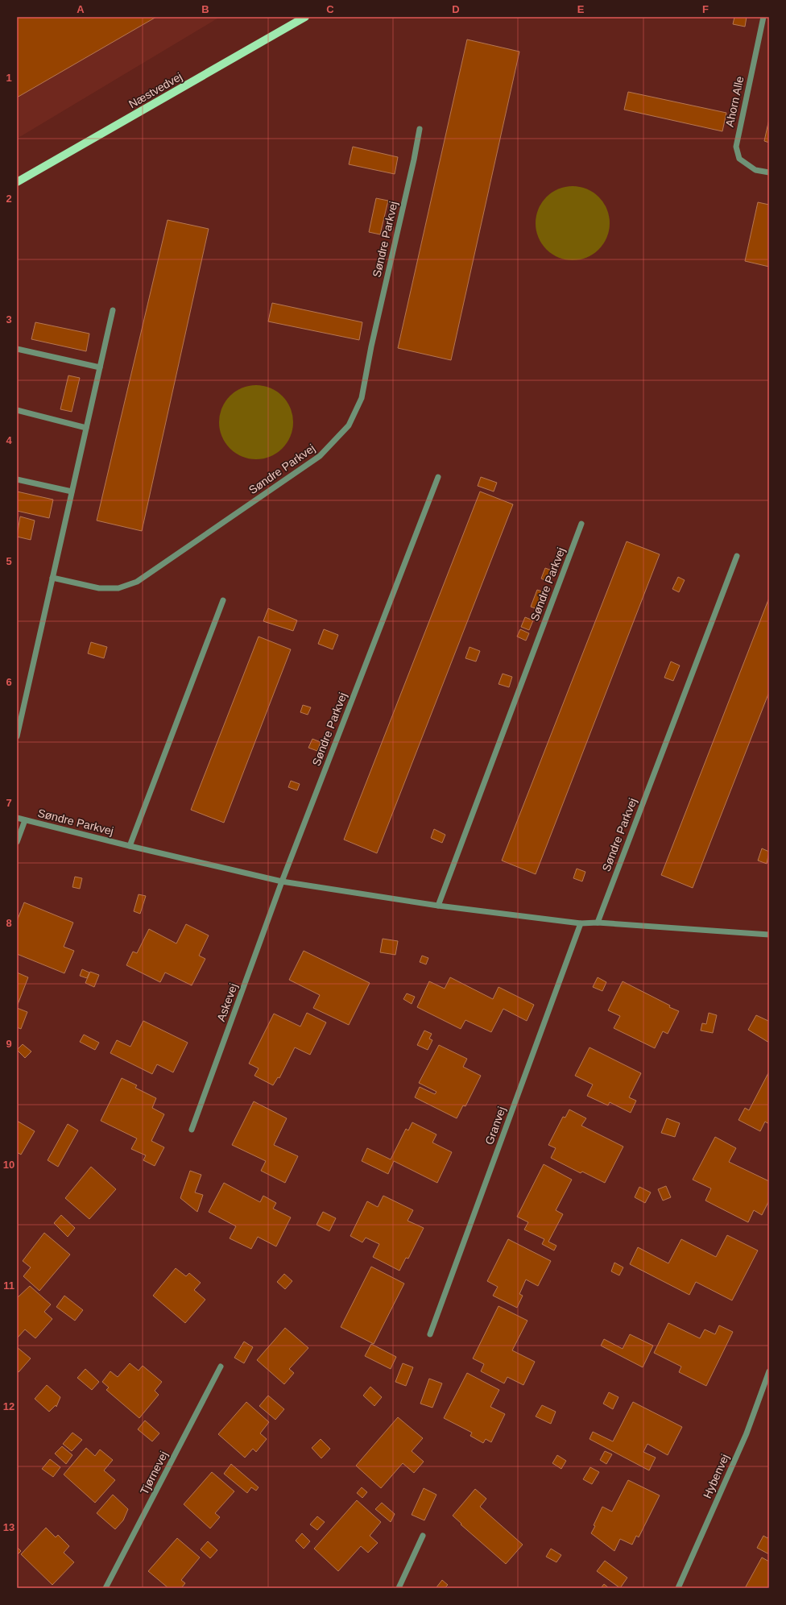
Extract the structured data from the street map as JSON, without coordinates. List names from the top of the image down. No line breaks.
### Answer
{"streets":{"main road":["Næstvedvej"],"street":["Ahorn Alle","Søndre Parkvej","Askevej","Granvej","Tjørnevej","Hybenvej"]},"crossings":[["Søndre Parkvej","Askevej"],["Søndre Parkvej","Granvej"]],"grid":{"columns":["A","B","C","D","E","F"],"rows":["1","2","3","4","5","6","7","8","9","10","11","12","13"]}}
